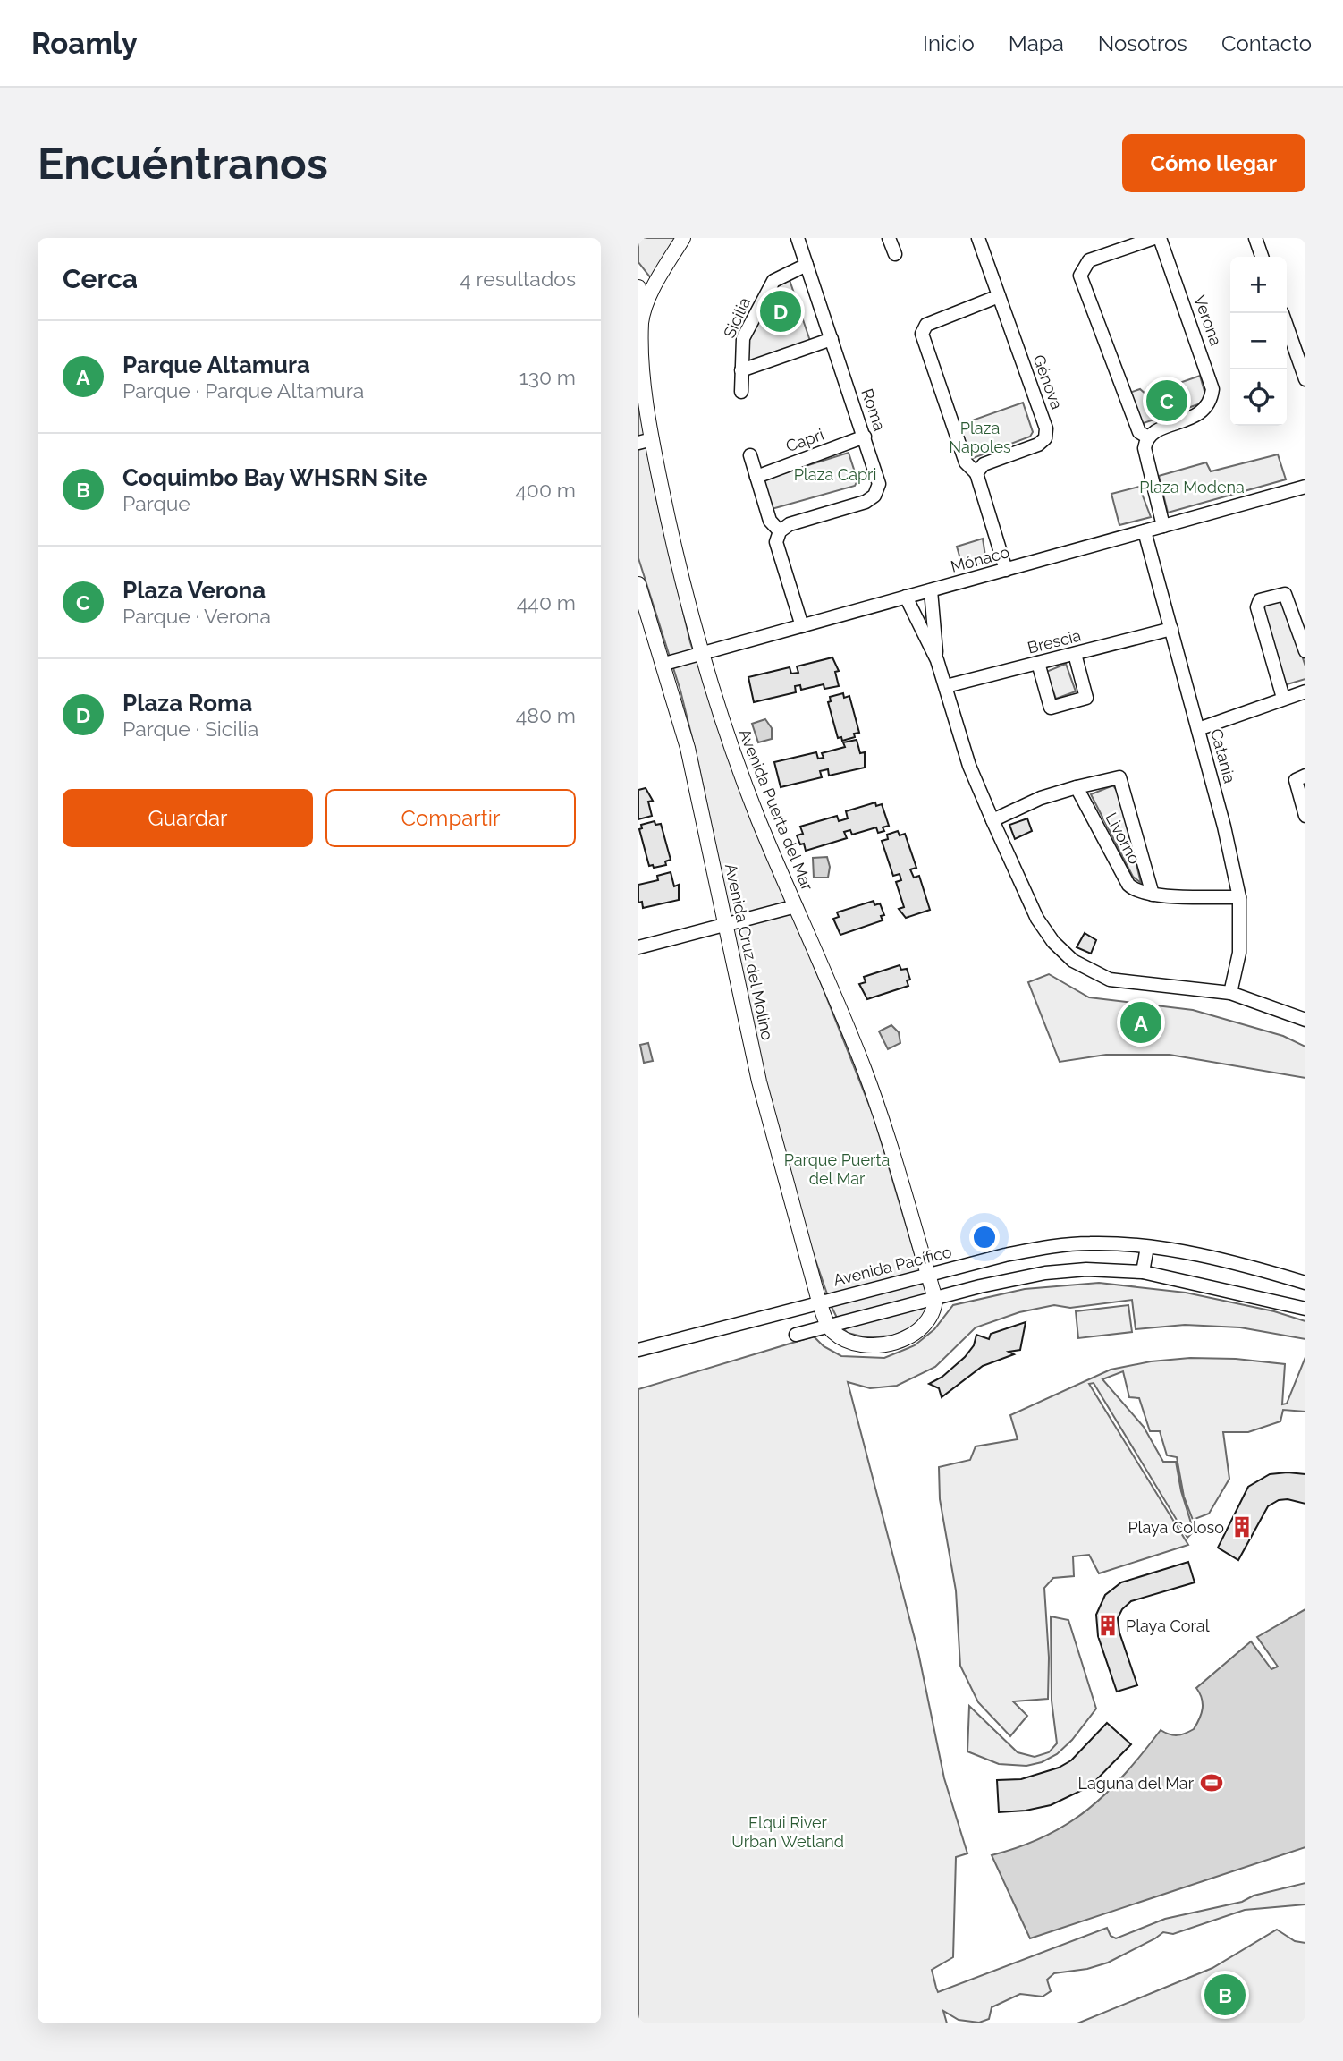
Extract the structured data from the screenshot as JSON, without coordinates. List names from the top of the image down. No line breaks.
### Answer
{"streets":{"street":["Sicilia","Verona","Génova","Roma","Capri","Mónaco","Brescia","Catania","Avenida Puerta del Mar","Livorno","Avenida Cruz del Molino","Avenida Pacífico"]},"crossings":[["Sicilia","Roma"],["Roma","Capri"],["Mónaco","Catania"],["Mónaco","Avenida Puerta del Mar"],["Mónaco","Avenida Cruz del Molino"],["Brescia","Catania"],["Catania","Livorno"],["Avenida Puerta del Mar","Avenida Pacífico"],["Avenida Cruz del Molino","Avenida Pacífico"]],"parks":["Plaza Napoles","Plaza Capri","Plaza Modena","Parque Puerta del Mar","Elqui River Urban Wetland"],"places":{"building":["Playa Coloso","Playa Coral"],"sports":["Laguna del Mar"]},"page":{"header":"Roamly","nav":["Inicio","Mapa","Nosotros","Contacto"],"buttons":["Cómo llegar",["Guardar","Compartir"]],"title":"Encuéntranos","heading":["Cerca","4 resultados"],"map_buttons":["+","−"],"pins":["D","C","A","B"],"list":[{"mark":"A","name":"Parque Altamura","note":"Parque · Parque Altamura","value":"130 m"},{"mark":"B","name":"Coquimbo Bay WHSRN Site","note":"Parque","value":"400 m"},{"mark":"C","name":"Plaza Verona","note":"Parque · Verona","value":"440 m"},{"mark":"D","name":"Plaza Roma","note":"Parque · Sicilia","value":"480 m"}]}}
